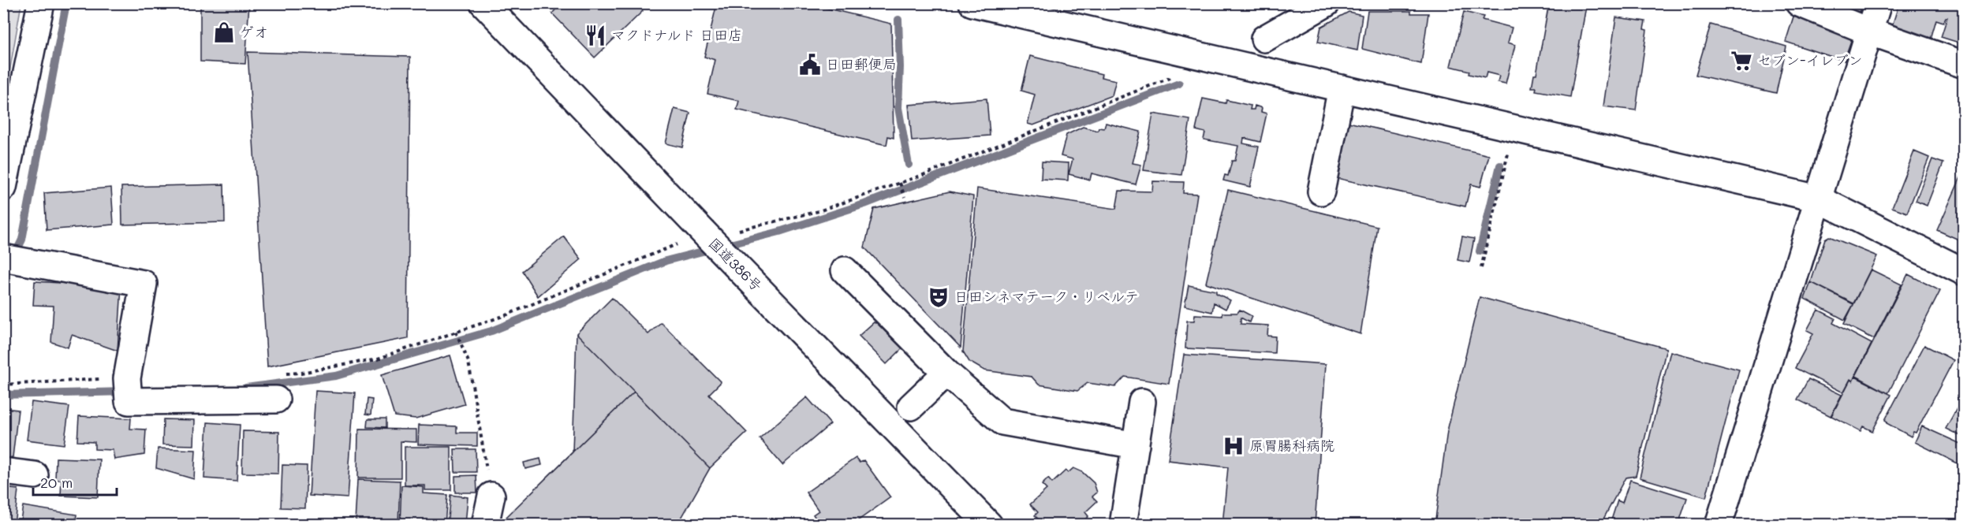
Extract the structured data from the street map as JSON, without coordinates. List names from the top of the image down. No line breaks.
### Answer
{"streets":{"main road":["国道386号"]},"places":{"shop":["ゲオ"],"restaurant":["マクドナルド 日田店"],"supermarket":["セブン-イレブン"],"public building":["日田郵便局"],"theatre":["日田シネマテーク・リベルテ"],"hospital":["原胃腸科病院"]},"scale_bar":"20 m"}
